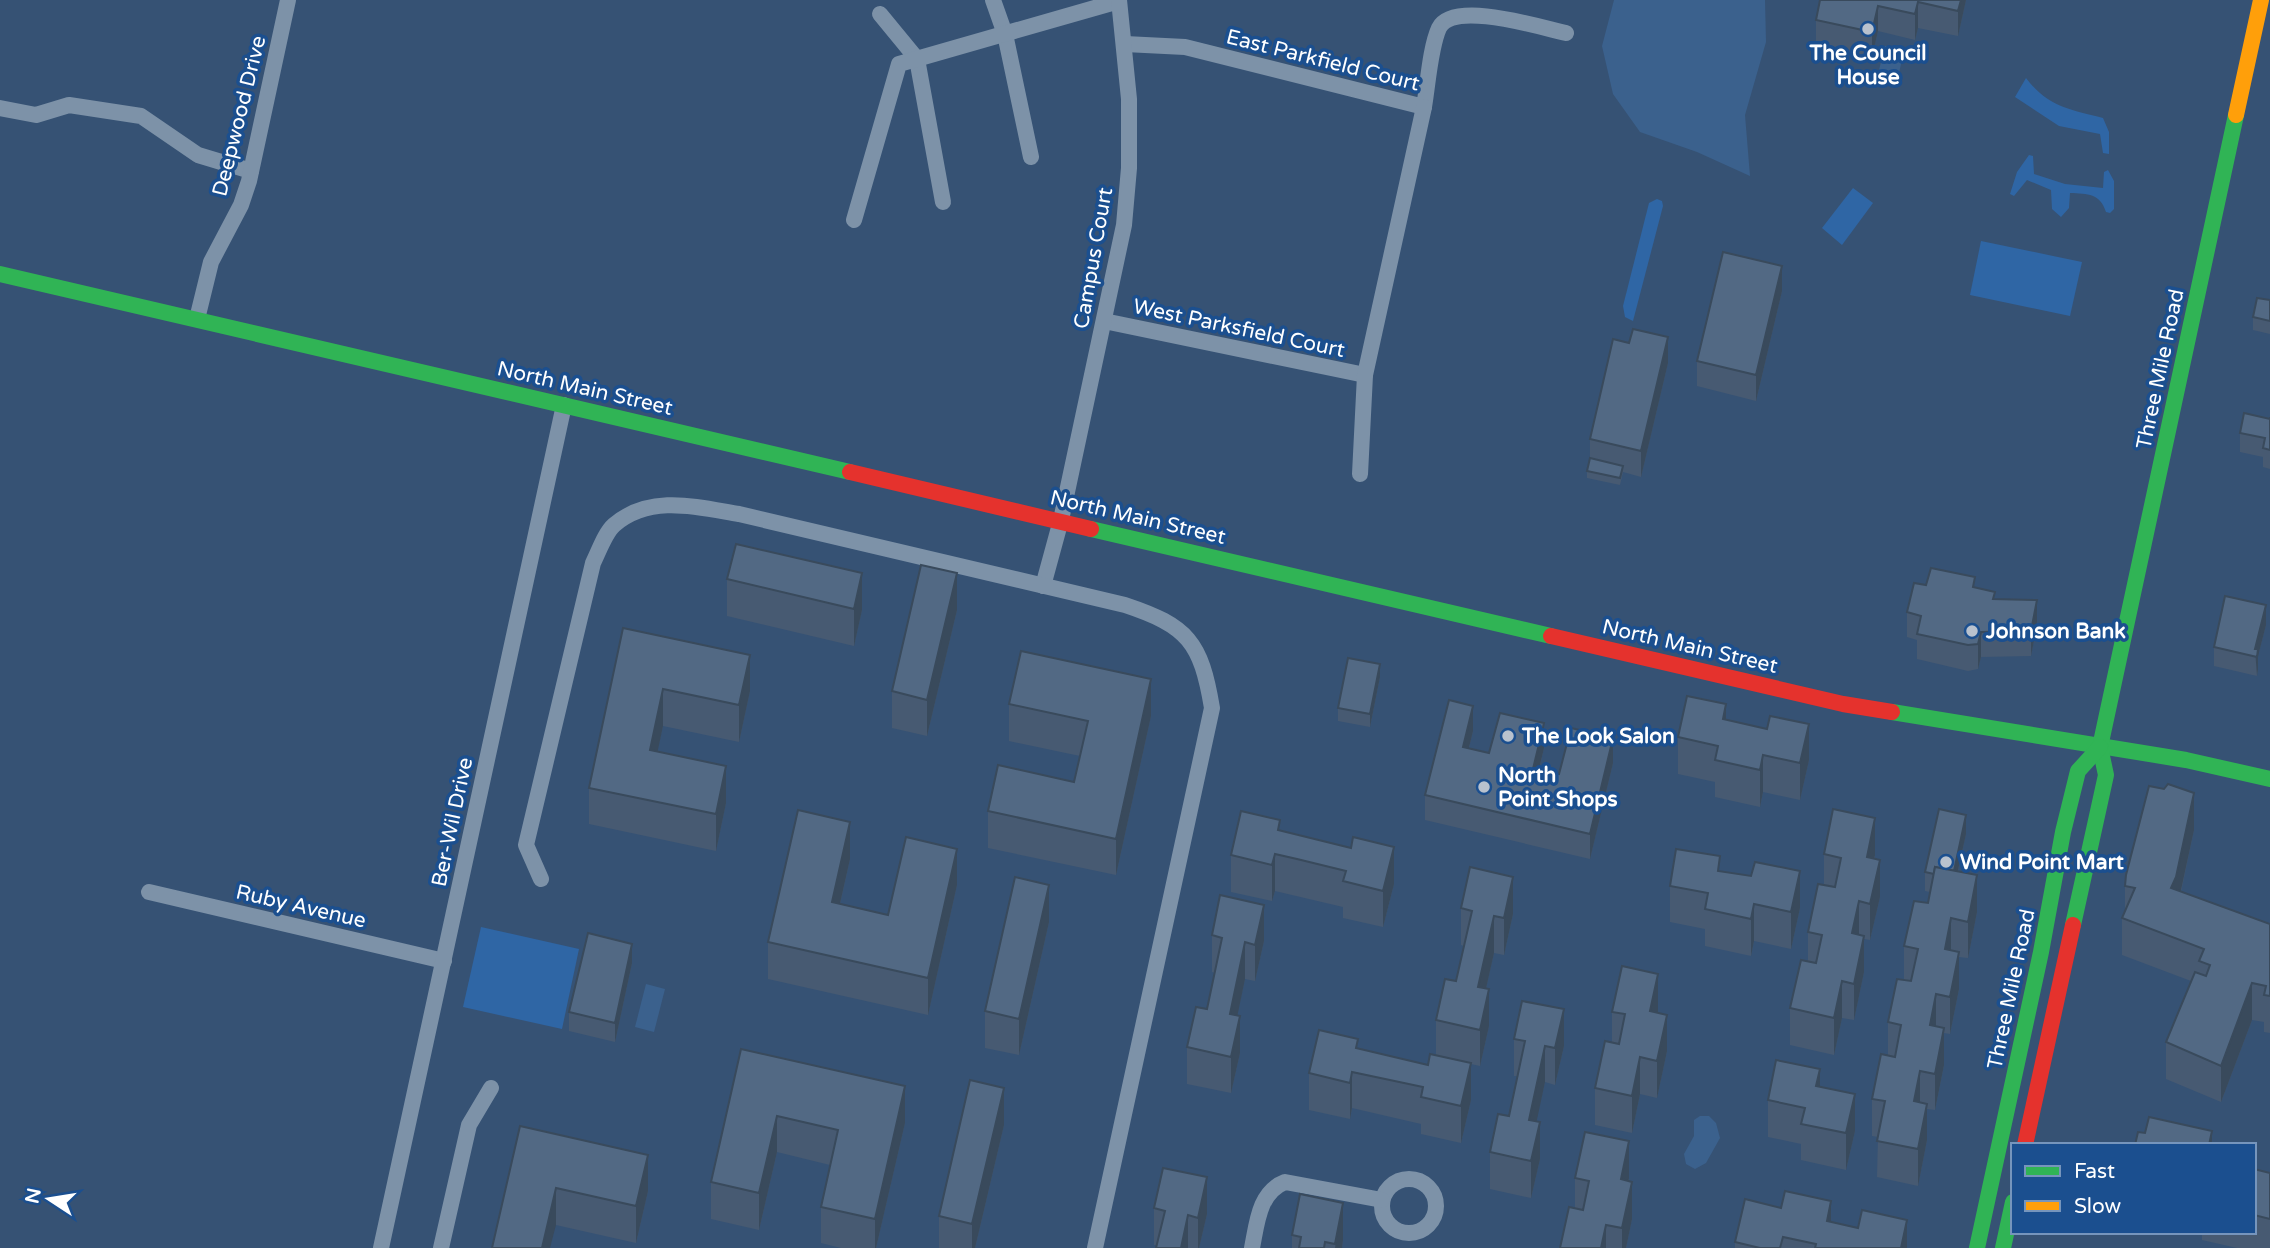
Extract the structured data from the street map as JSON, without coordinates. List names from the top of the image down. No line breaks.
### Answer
{"streets":{"main road":["Three Mile Road","North Main Street"],"street":["East Parkfield Court","Deepwood Drive","Campus Court","West Parksfield Court","Ber-Wil Drive","Ruby Avenue"]},"crossings":[["East Parkfield Court","Campus Court"],["Deepwood Drive","North Main Street"],["Campus Court","West Parksfield Court"],["Campus Court","North Main Street"],["Three Mile Road","North Main Street"],["North Main Street","Ber-Wil Drive"],["Ber-Wil Drive","Ruby Avenue"]],"places":["The Council House","Johnson Bank","The Look Salon","North Point Shops","Wind Point Mart"],"legend":["Fast","Slow"],"north":"left"}
